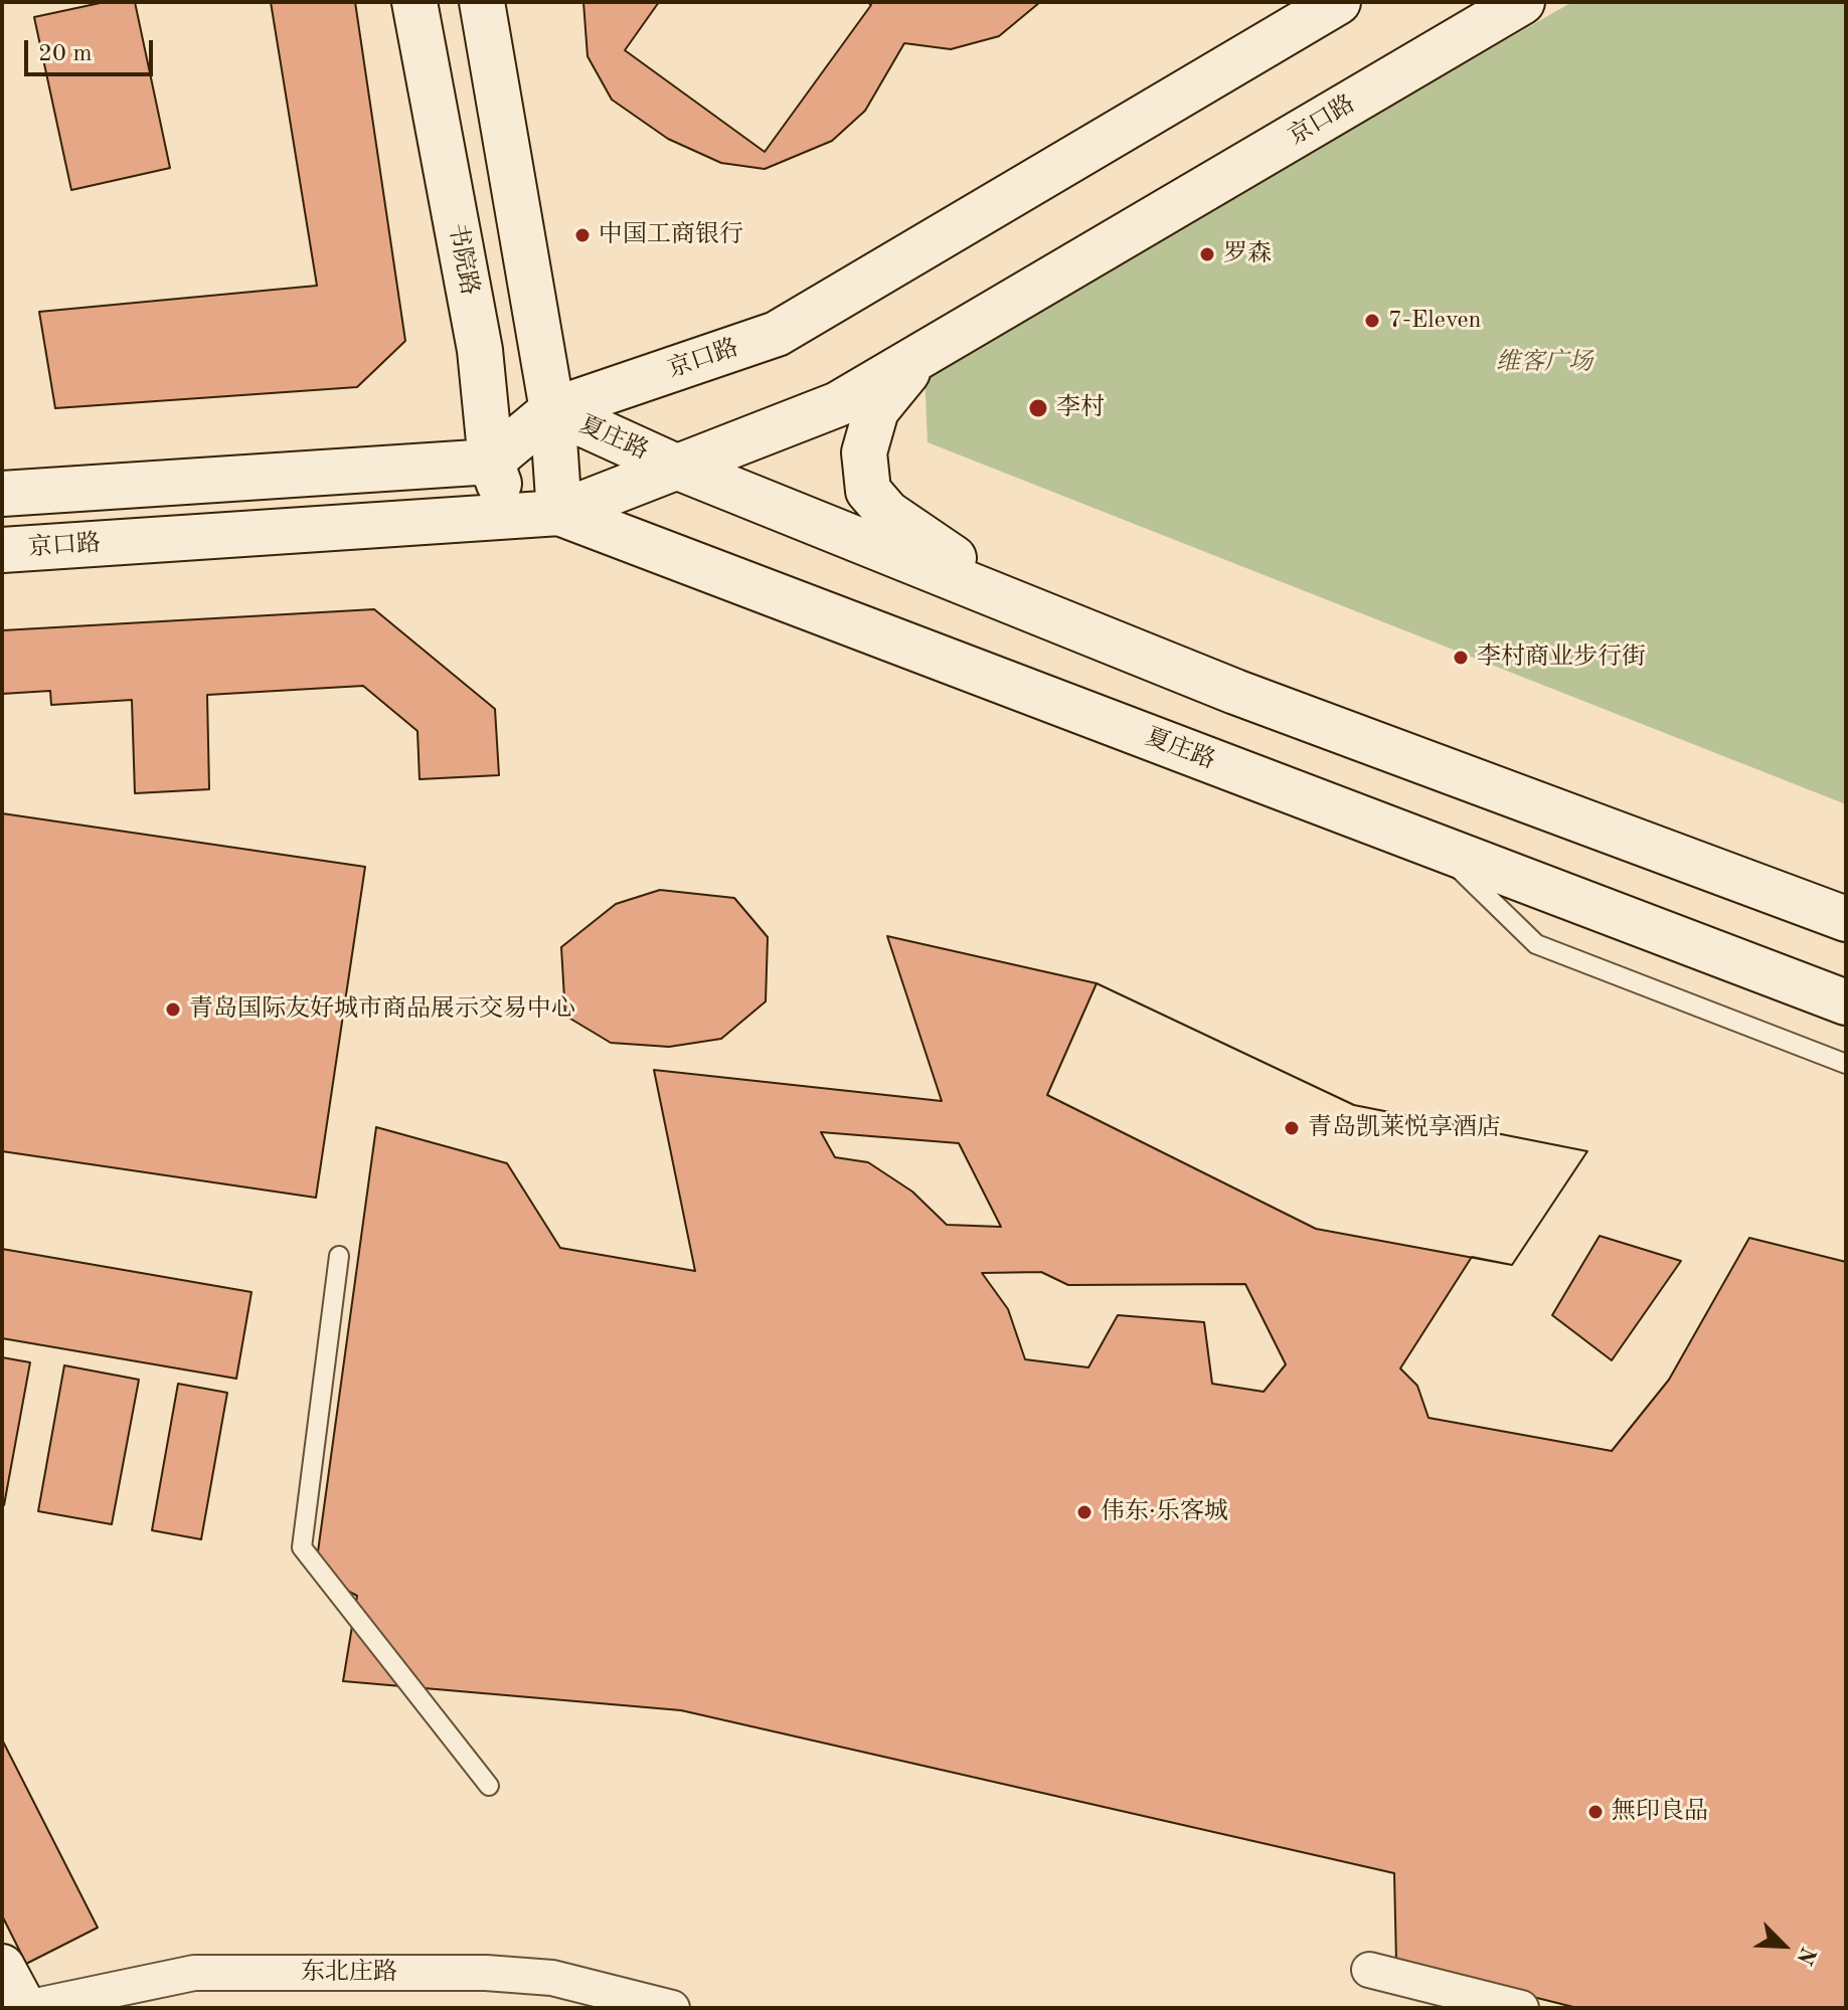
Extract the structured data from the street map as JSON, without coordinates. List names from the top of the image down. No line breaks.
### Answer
{"streets":{"main road":["京口路","书院路","夏庄路"],"street":["东北庄路"]},"crossings":[["京口路","书院路"],["京口路","夏庄路"],["书院路","夏庄路"]],"parks":["维客广场"],"places":["中国工商银行","罗森","7-Eleven","李村","李村商业步行街","青岛国际友好城市商品展示交易中心","青岛凯莱悦享酒店","伟东·乐客城","無印良品"],"scale_bar":"20 m","north":"bottom right"}
